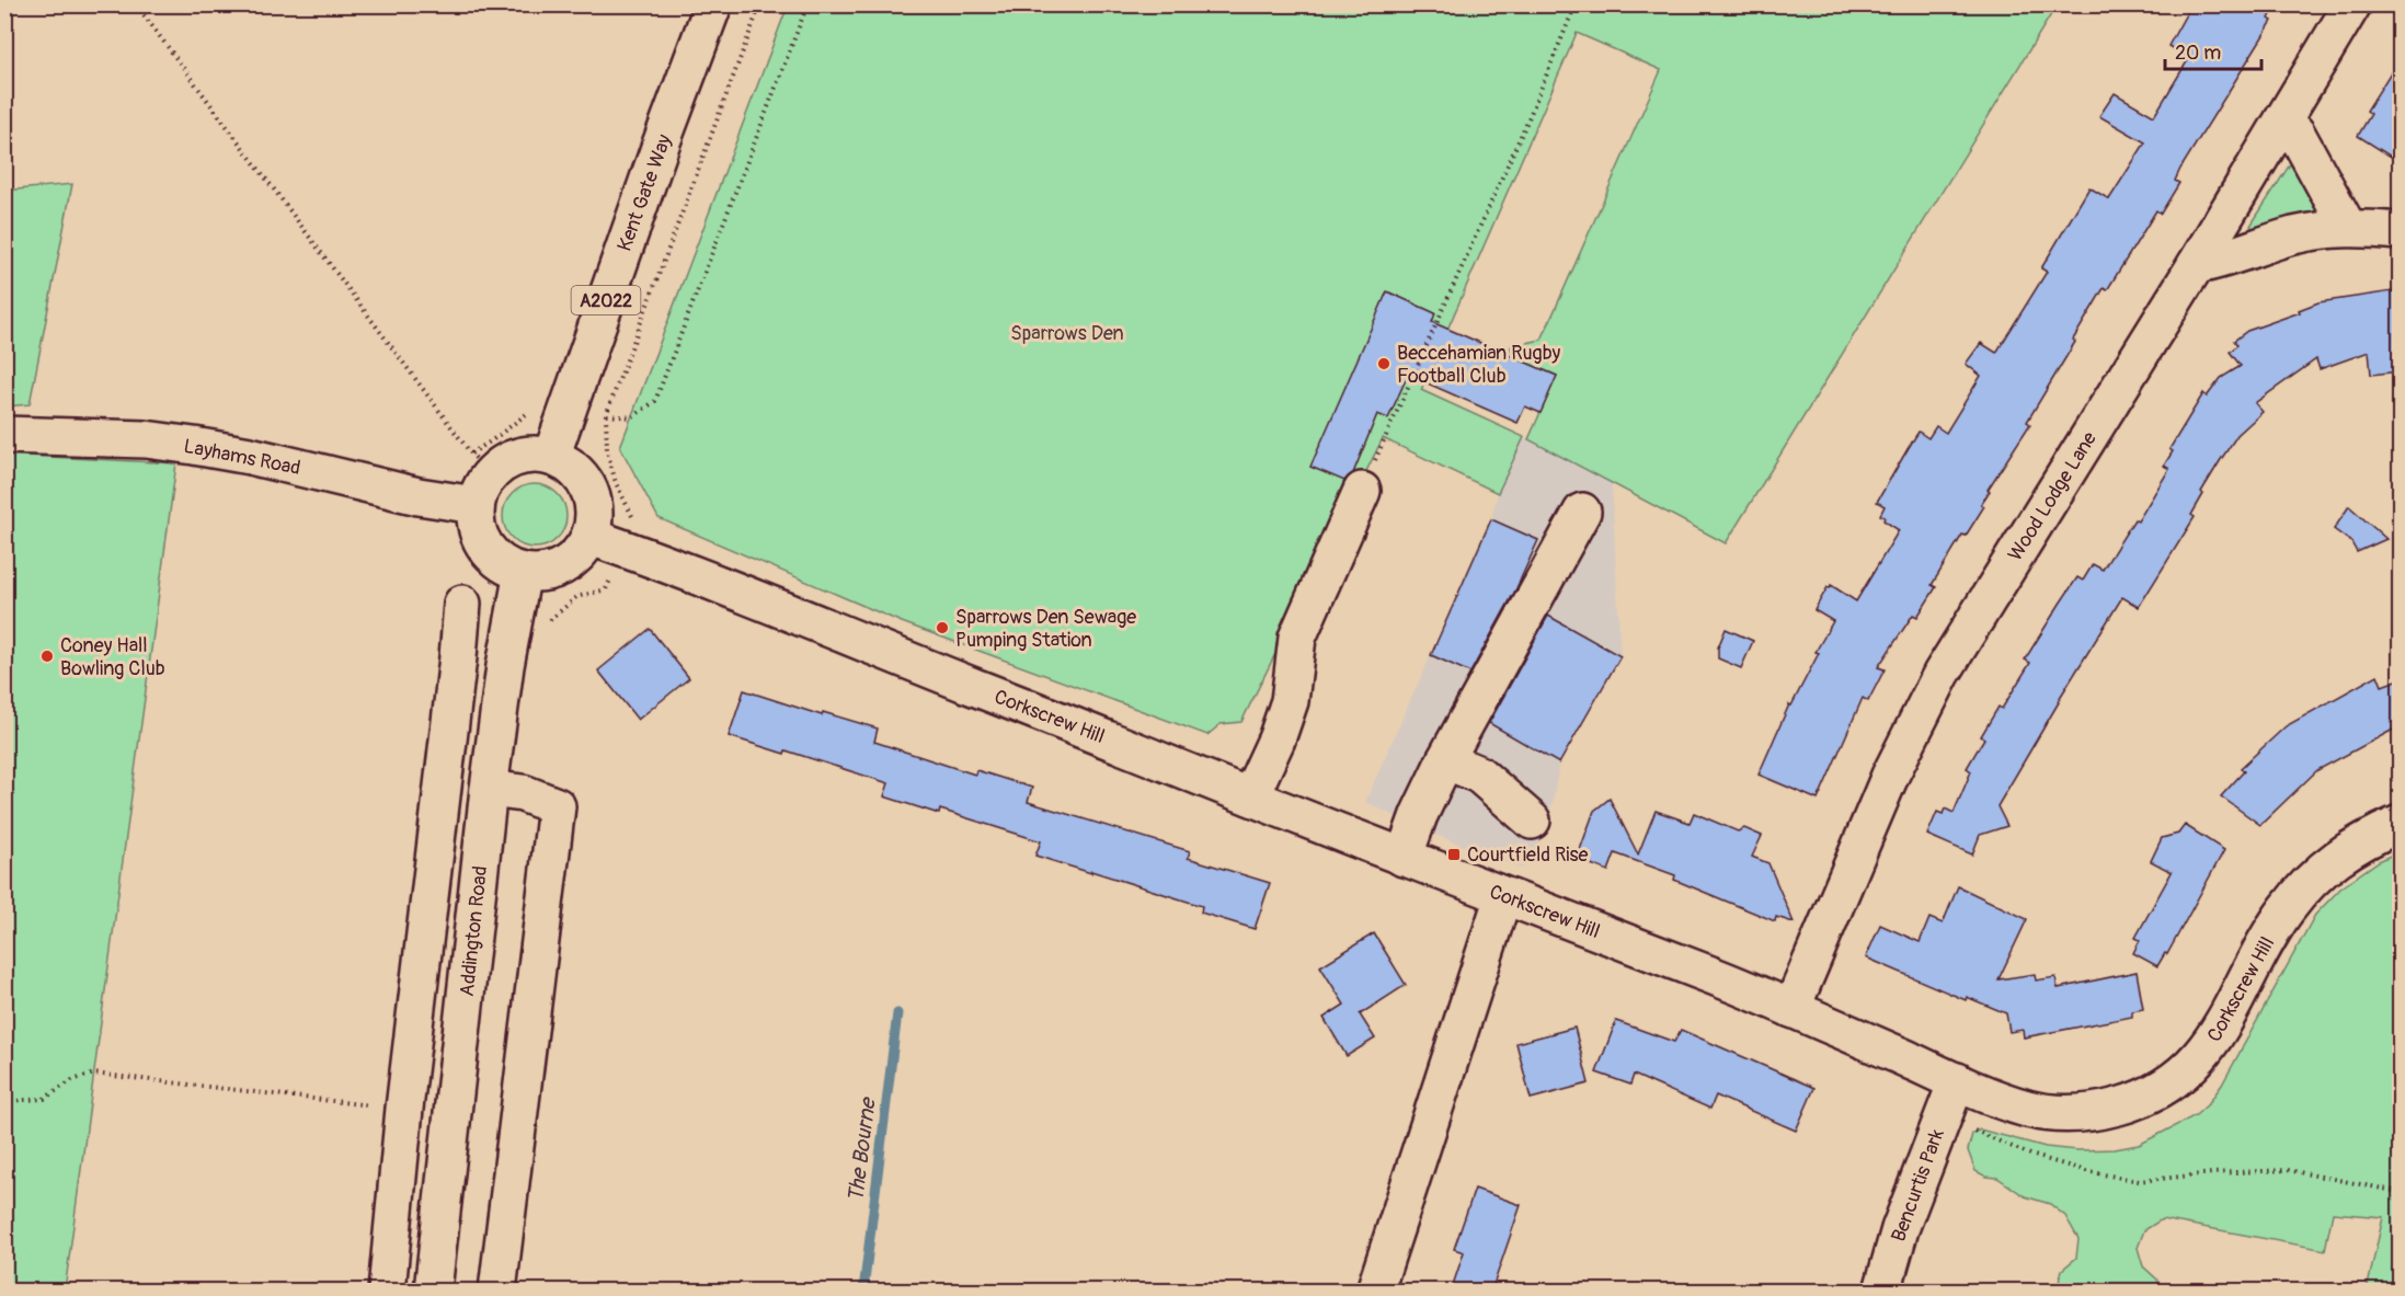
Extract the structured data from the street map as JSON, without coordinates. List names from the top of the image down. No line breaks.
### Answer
{"streets":{"street":["Kent Gate Way","A2022","Layhams Road","Wood Lodge Lane","Corkscrew Hill","Addington Road","Bencurtis Park"]},"crossings":[["Kent Gate Way","Layhams Road"],["Kent Gate Way","Corkscrew Hill"],["Kent Gate Way","Addington Road"],["Layhams Road","Corkscrew Hill"],["Layhams Road","Addington Road"],["Wood Lodge Lane","Corkscrew Hill"],["Corkscrew Hill","Addington Road"],["Corkscrew Hill","Bencurtis Park"]],"water":["The Bourne"],"parks":["Sparrows Den"],"places":{"other":["Beccehamian Rugby Football Club","Sparrows Den Sewage Pumping Station","Coney Hall Bowling Club"],"transit":["Courtfield Rise"]},"scale_bar":"20 m"}
